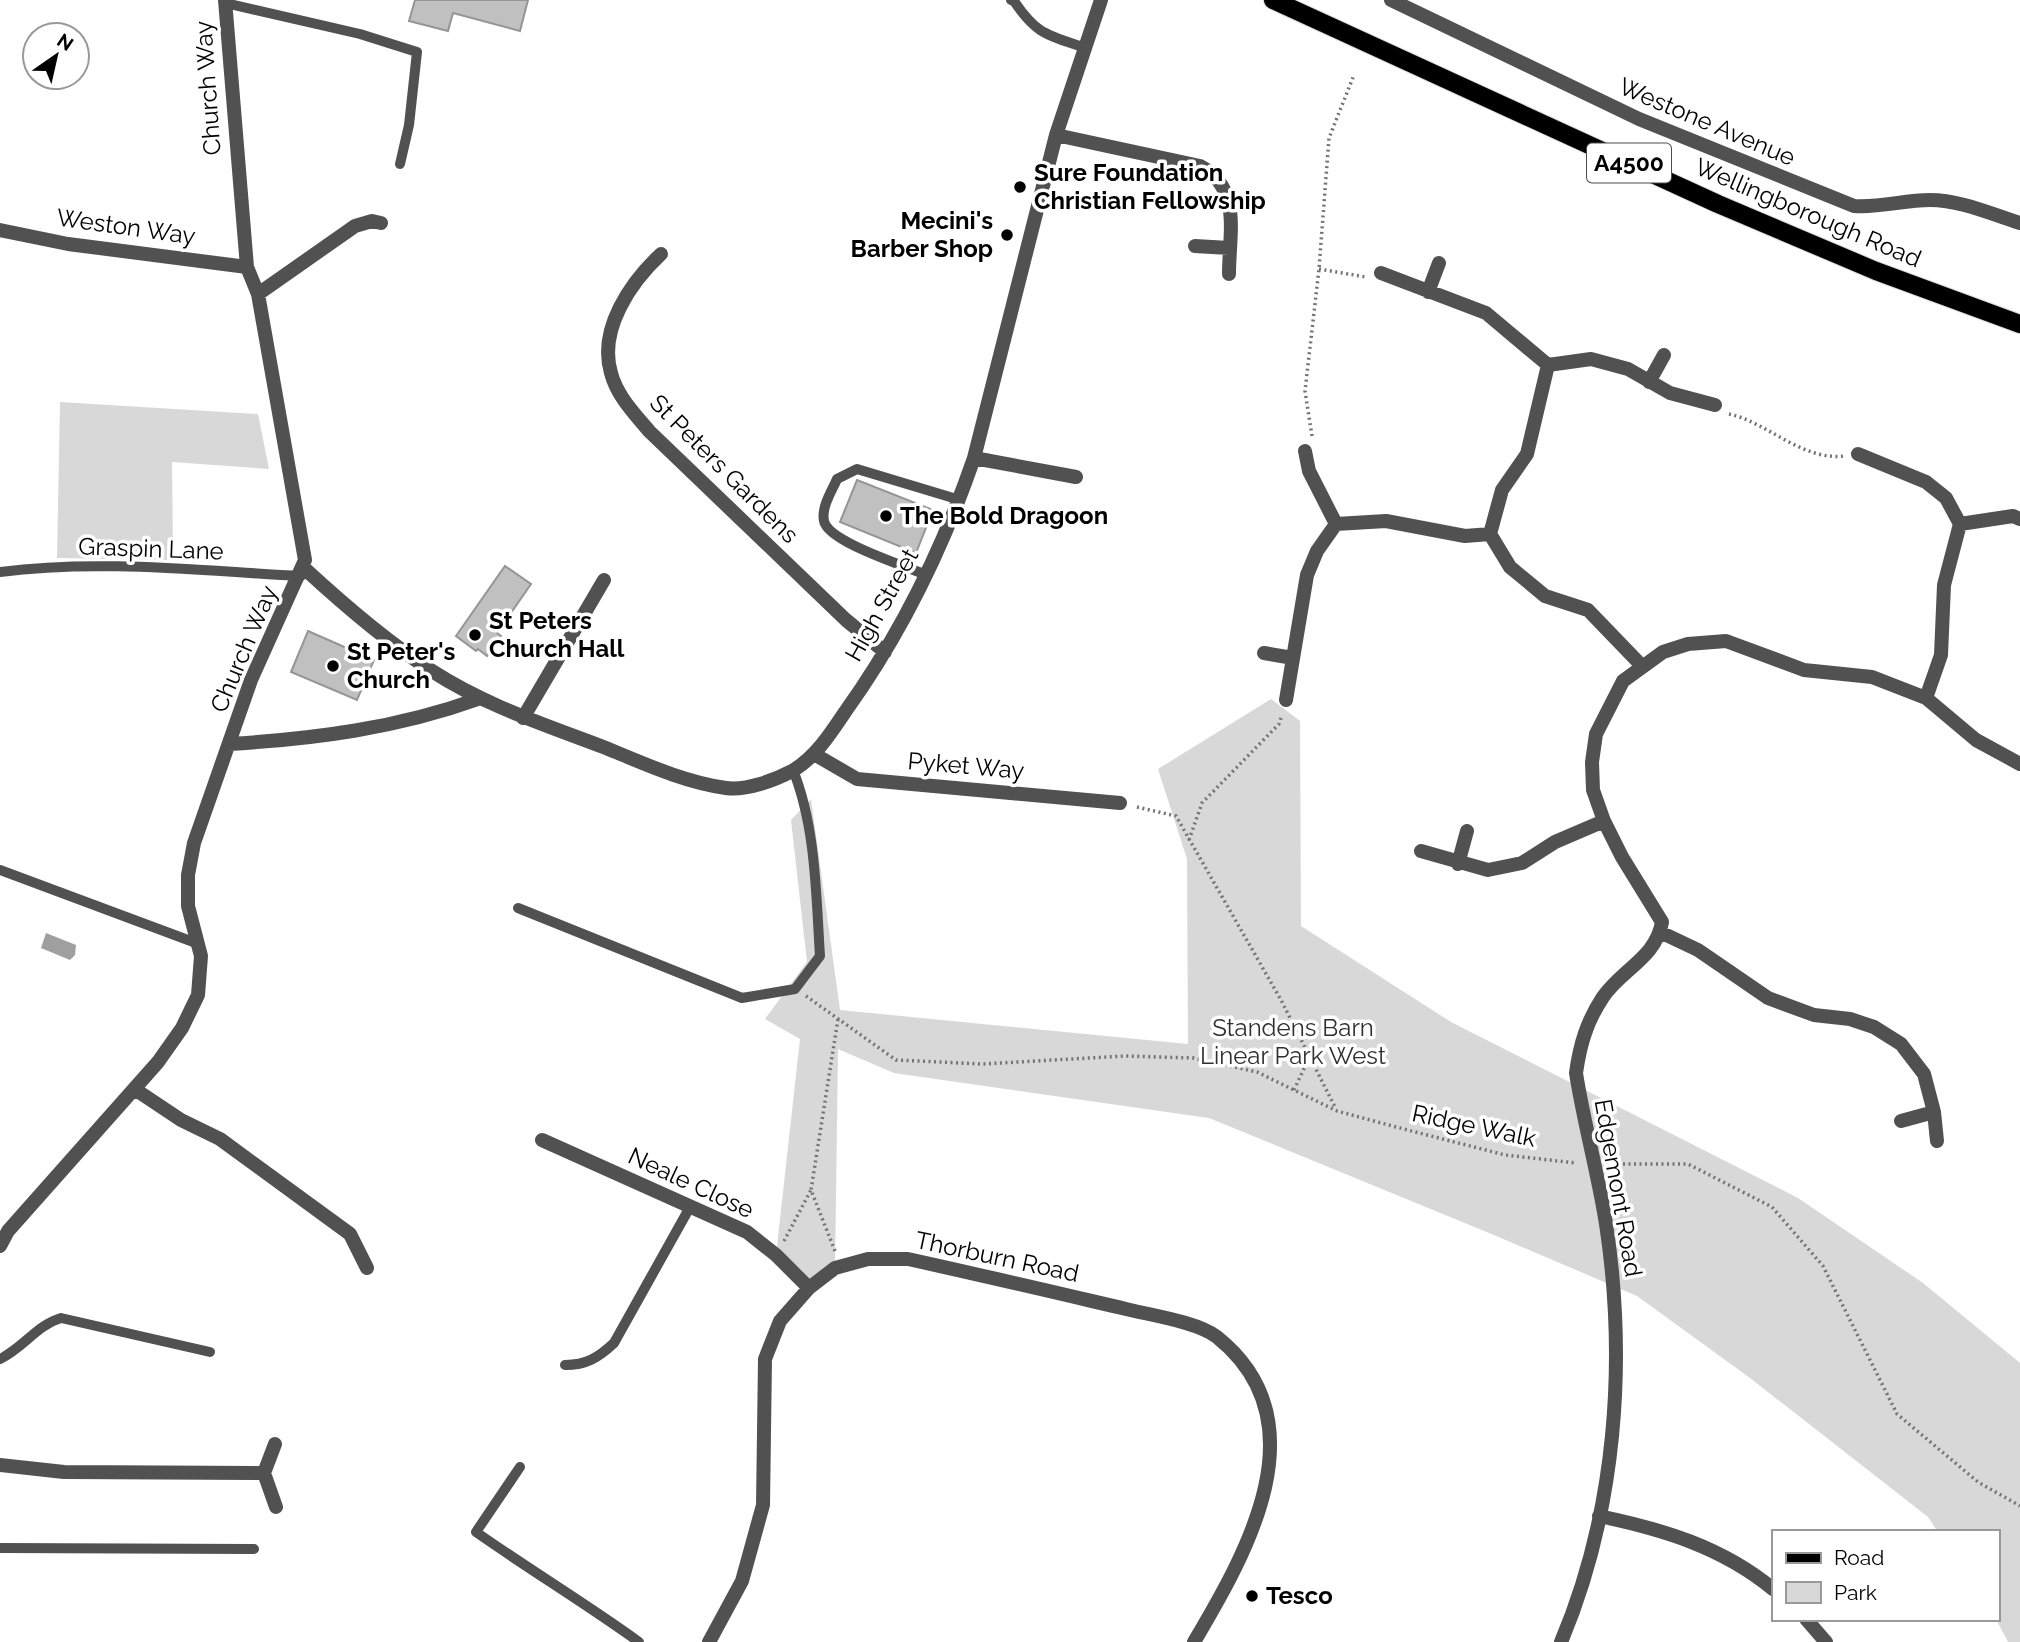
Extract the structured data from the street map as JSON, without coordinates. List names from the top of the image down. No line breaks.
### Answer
{"streets":{"main road":["A4500","Wellingborough Road"],"street":["Church Way","Westone Avenue","Weston Way","St Peters Gardens","High Street","Pyket Way","Neale Close","Edgemont Road","Thorburn Road"],"lane":["Graspin Lane"],"path":["Ridge Walk"]},"crossings":[["Church Way","Weston Way"],["Church Way","Graspin Lane"],["Church Way","High Street"],["St Peters Gardens","High Street"],["Graspin Lane","High Street"],["High Street","Pyket Way"],["Ridge Walk","Edgemont Road"],["Neale Close","Thorburn Road"]],"parks":["Standens Barn Linear Park West"],"places":["Sure Foundation Christian Fellowship","Mecini's Barber Shop","The Bold Dragoon","St Peters Church Hall","St Peter's Church","Tesco"],"legend":["Road","Park"],"north":"top right"}
